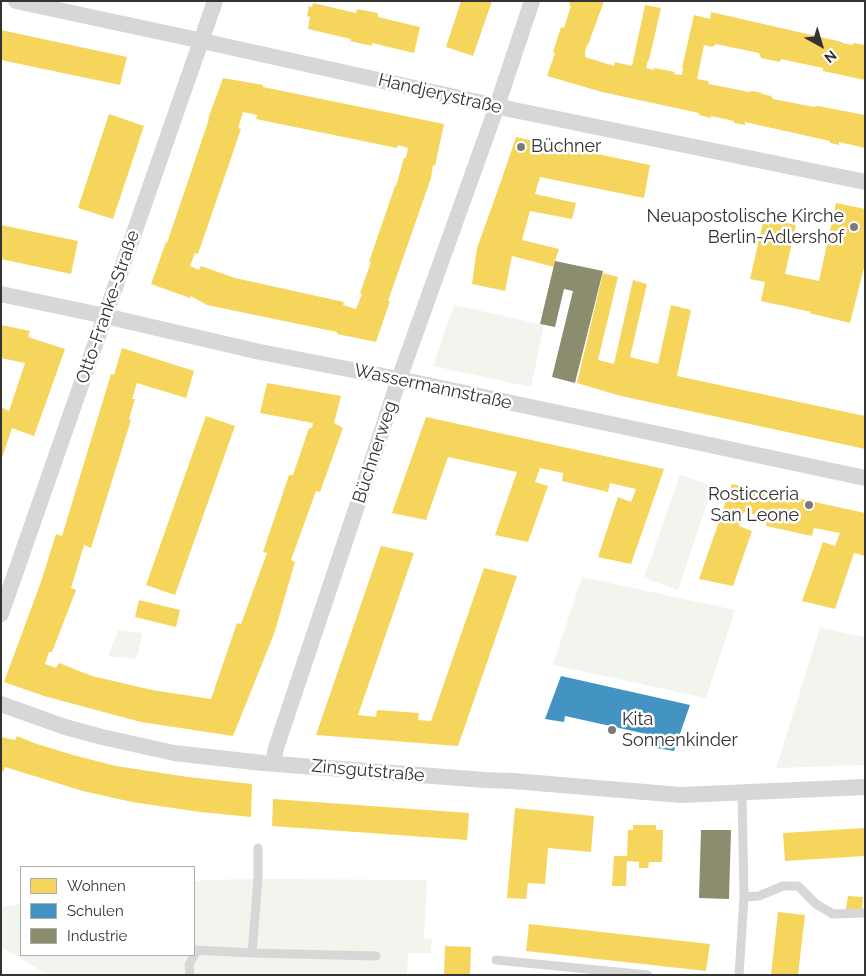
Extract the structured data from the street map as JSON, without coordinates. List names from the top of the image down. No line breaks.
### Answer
{"streets":{"street":["Handjerystraße","Otto-Franke-Straße","Wassermannstraße","Büchnerweg","Zinsgutstraße"]},"crossings":[["Handjerystraße","Otto-Franke-Straße"],["Handjerystraße","Büchnerweg"],["Otto-Franke-Straße","Wassermannstraße"],["Wassermannstraße","Büchnerweg"],["Büchnerweg","Zinsgutstraße"]],"places":["Büchner","Neuapostolische Kirche Berlin-Adlershof","Rosticceria San Leone","Kita Sonnenkinder"],"legend":["Wohnen","Schulen","Industrie"],"north":"bottom right"}
